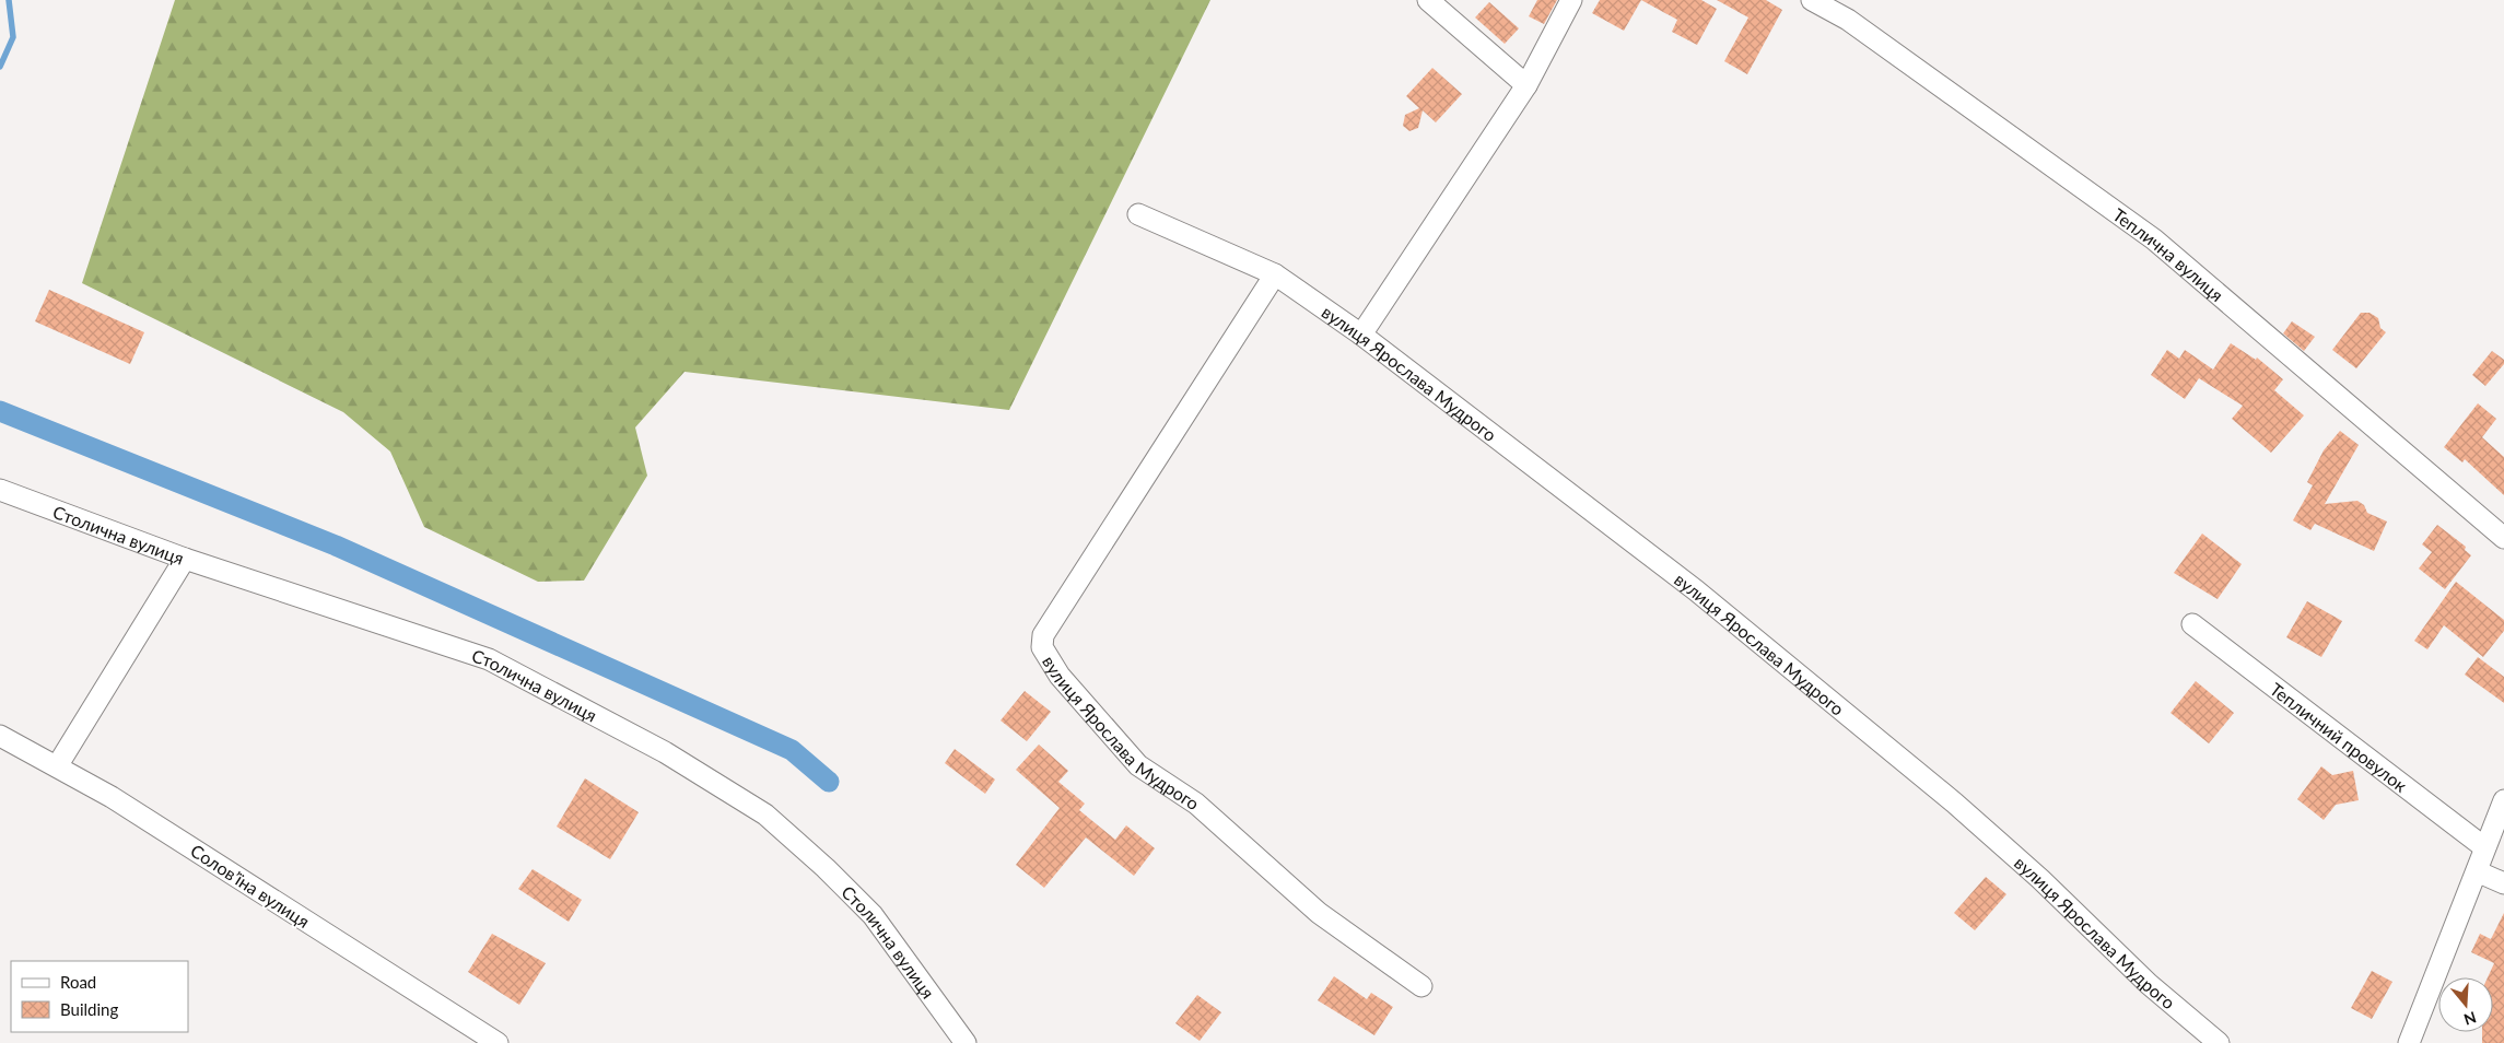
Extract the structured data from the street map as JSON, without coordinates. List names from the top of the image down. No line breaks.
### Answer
{"streets":{"street":["Теплична вулиця","вулиця Ярослава Мудрого","Столична вулиця","Тепличний провулок","Соловʼїна вулиця"]},"legend":["Road","Building"],"north":"bottom"}
